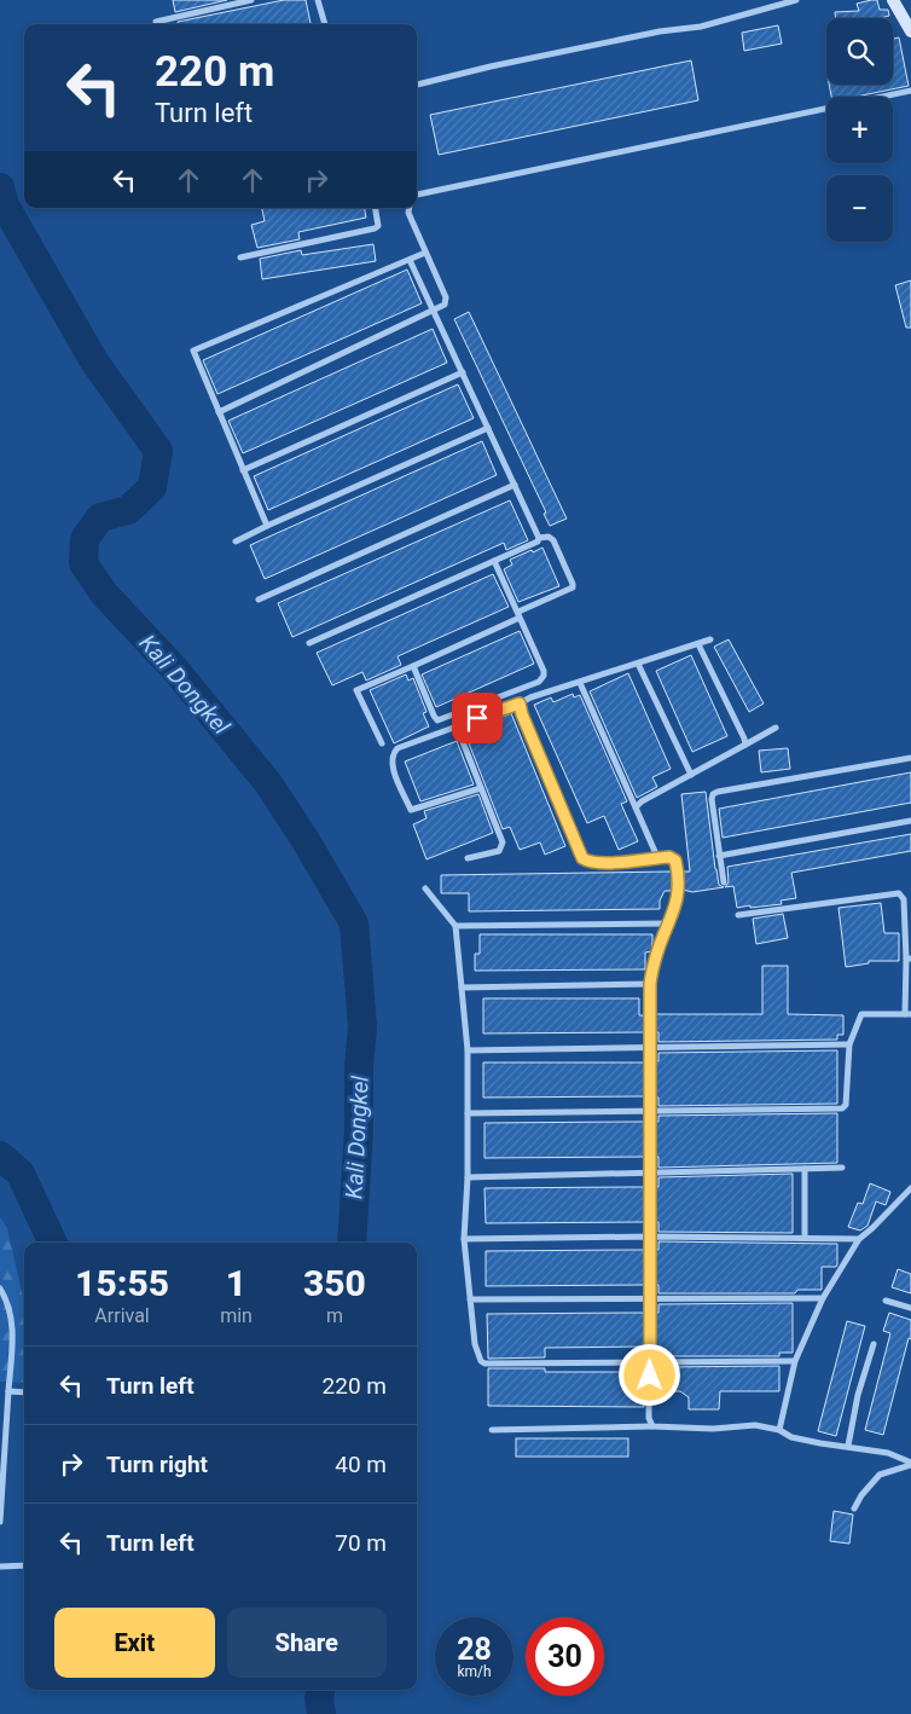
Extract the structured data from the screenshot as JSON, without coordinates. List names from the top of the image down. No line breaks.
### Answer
{"water":["Kali Dongkel"],"page":{"map_buttons":["+","−"],"turn":["220 m","Turn left"],"eta":["15:55","Arrival","1","min","350","m"],"list":[{"name":"Turn left","value":"220 m"},{"name":"Turn right","value":"40 m"},{"name":"Turn left","value":"70 m"}],"buttons":["Exit","Share"],"speed":"28 km/h","limit":"30"}}
